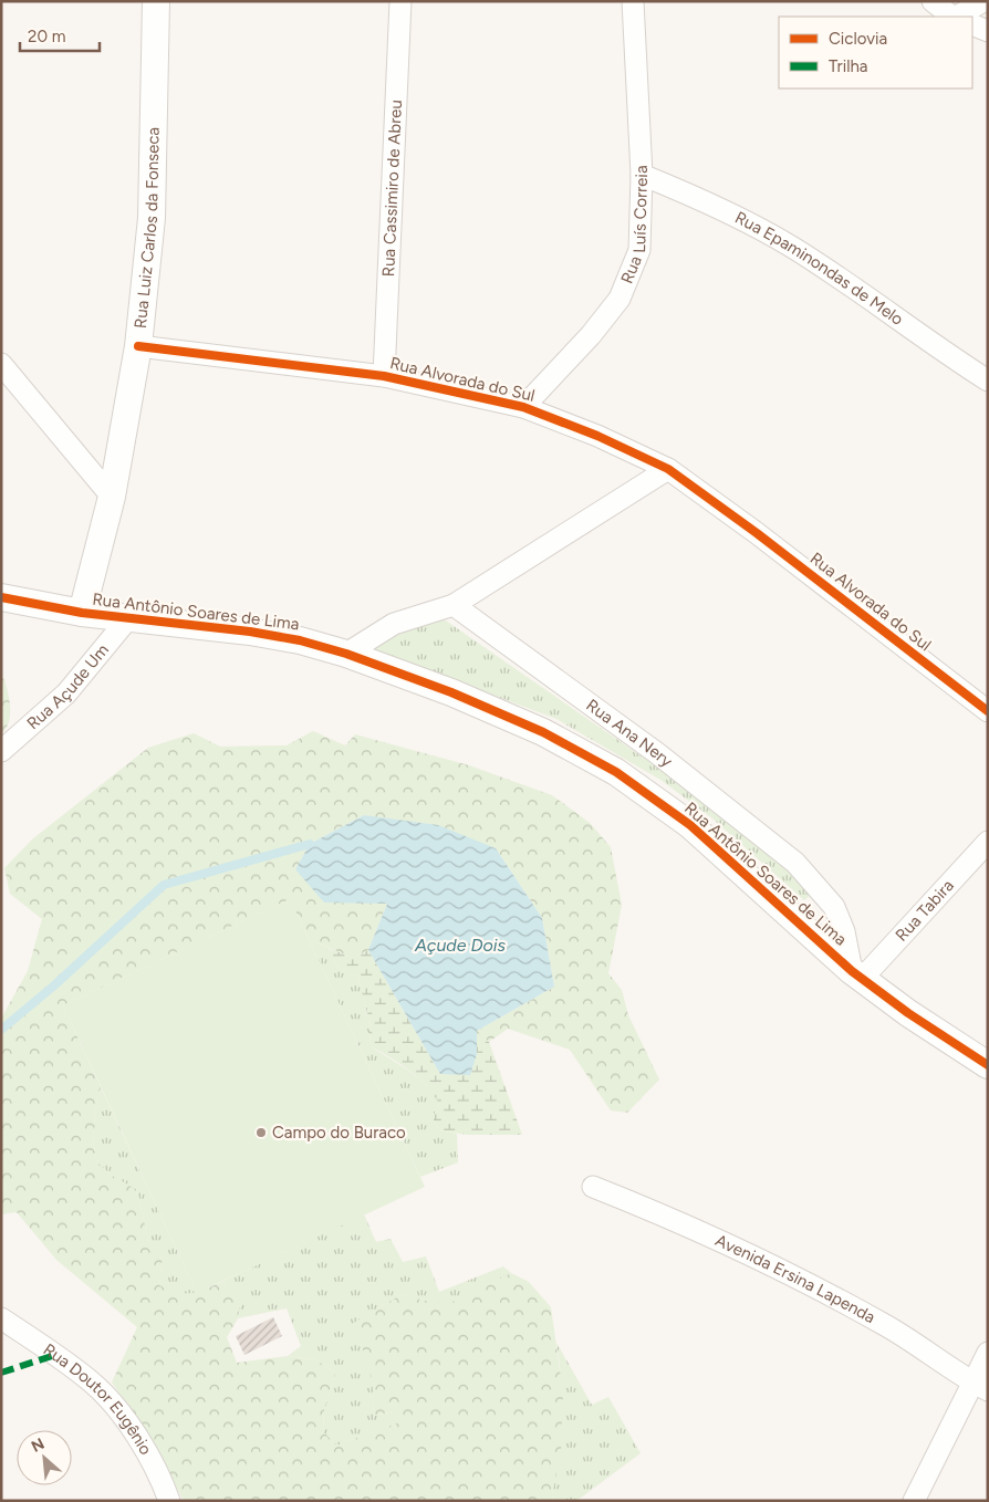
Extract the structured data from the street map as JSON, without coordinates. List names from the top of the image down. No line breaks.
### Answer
{"streets":{"street":["Rua Cassimiro de Abreu","Rua Luís Correia","Rua Luiz Carlos da Fonseca","Rua Epaminondas de Melo","Rua Alvorada do Sul","Rua Antônio Soares de Lima","Rua Açude Um","Rua Ana Nery","Rua Tabira","Avenida Ersina Lapenda","Rua Doutor Eugênio"]},"crossings":[["Rua Cassimiro de Abreu","Rua Alvorada do Sul"],["Rua Luís Correia","Rua Epaminondas de Melo"],["Rua Luís Correia","Rua Alvorada do Sul"],["Rua Luiz Carlos da Fonseca","Rua Alvorada do Sul"],["Rua Luiz Carlos da Fonseca","Rua Antônio Soares de Lima"],["Rua Antônio Soares de Lima","Rua Açude Um"],["Rua Antônio Soares de Lima","Rua Ana Nery"],["Rua Antônio Soares de Lima","Rua Tabira"],["Rua Ana Nery","Rua Tabira"]],"water":["Açude Dois"],"places":["Campo do Buraco"],"legend":["Ciclovia","Trilha"],"scale_bar":"20 m","north":"top left"}
